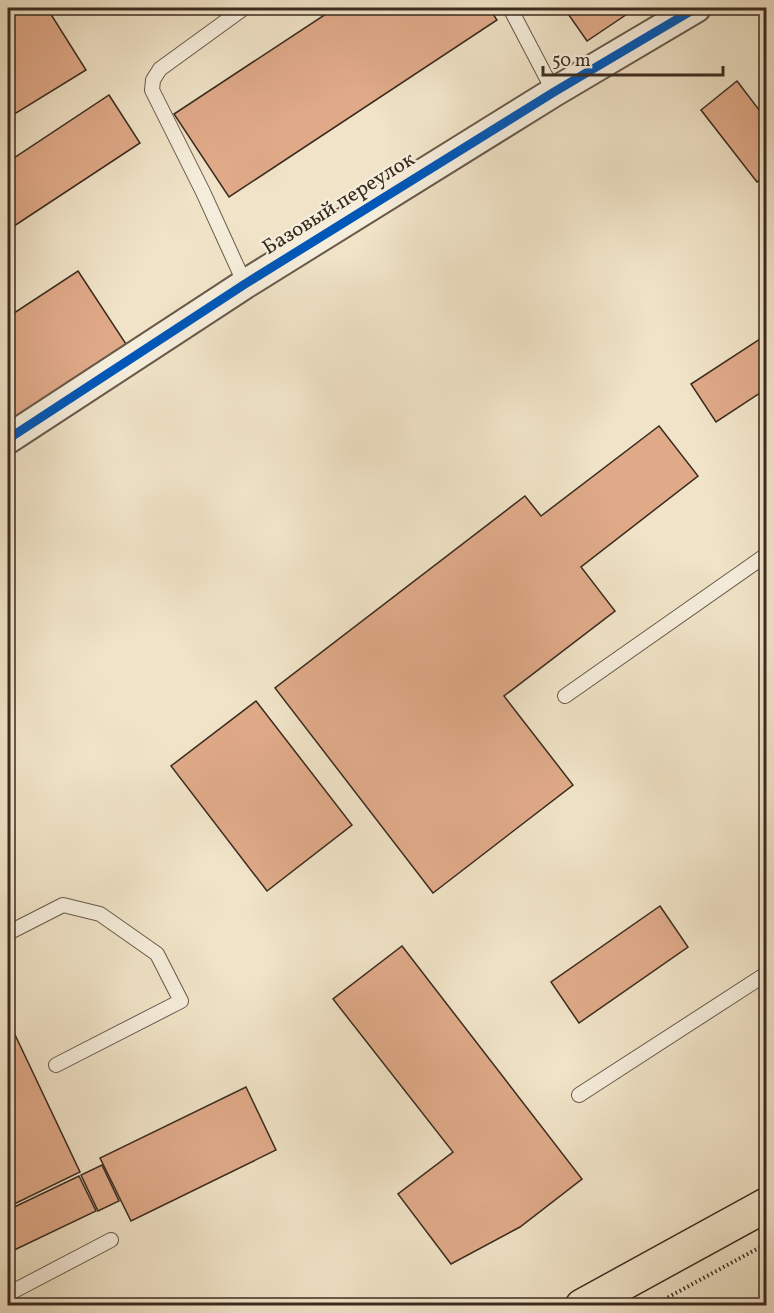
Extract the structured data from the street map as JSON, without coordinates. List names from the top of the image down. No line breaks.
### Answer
{"streets":{"street":["Базовый переулок"]},"scale_bar":"50 m"}
